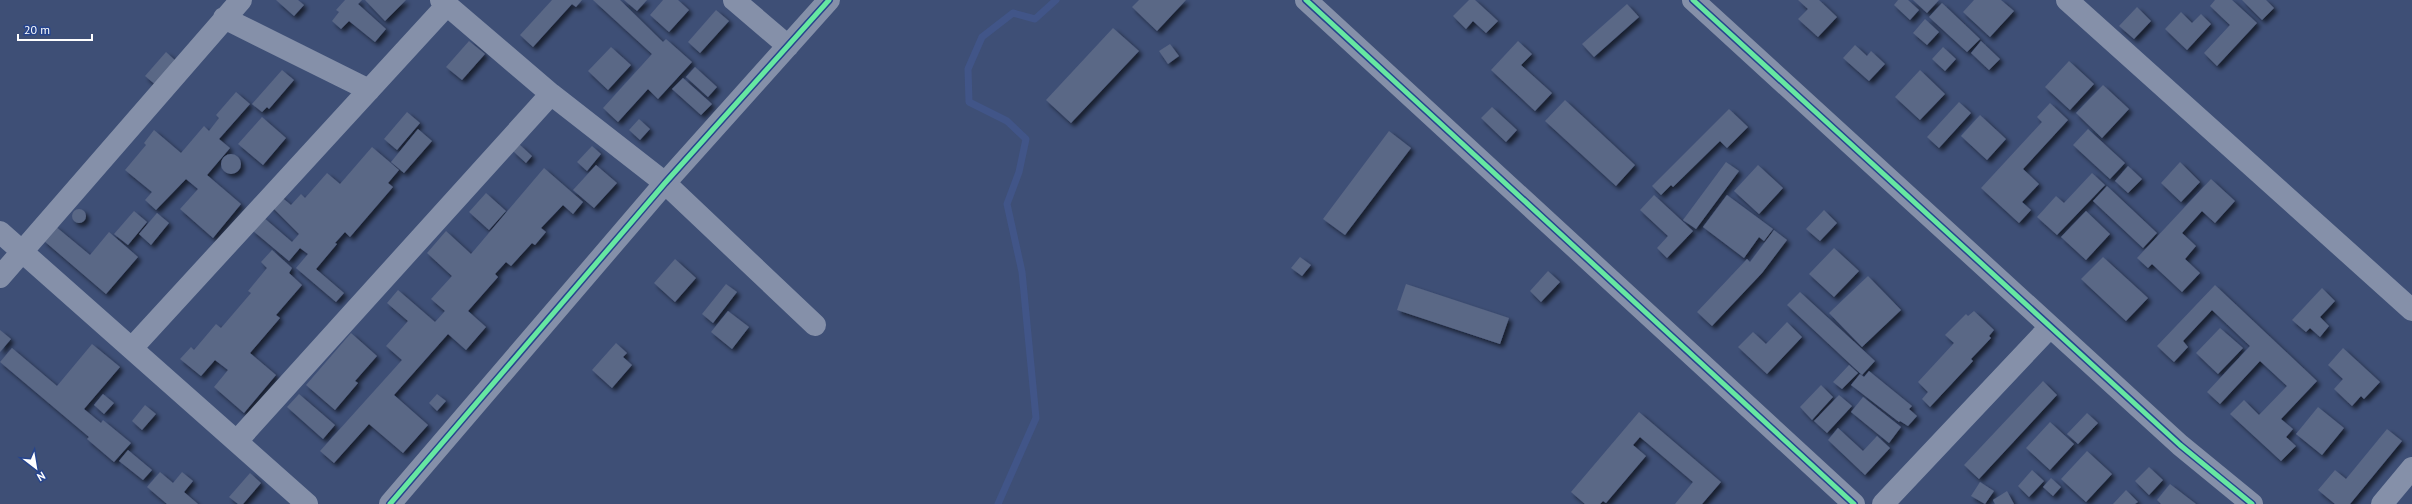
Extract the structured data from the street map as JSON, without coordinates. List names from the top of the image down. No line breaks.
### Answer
{"scale_bar":"20 m","north":"bottom right"}
